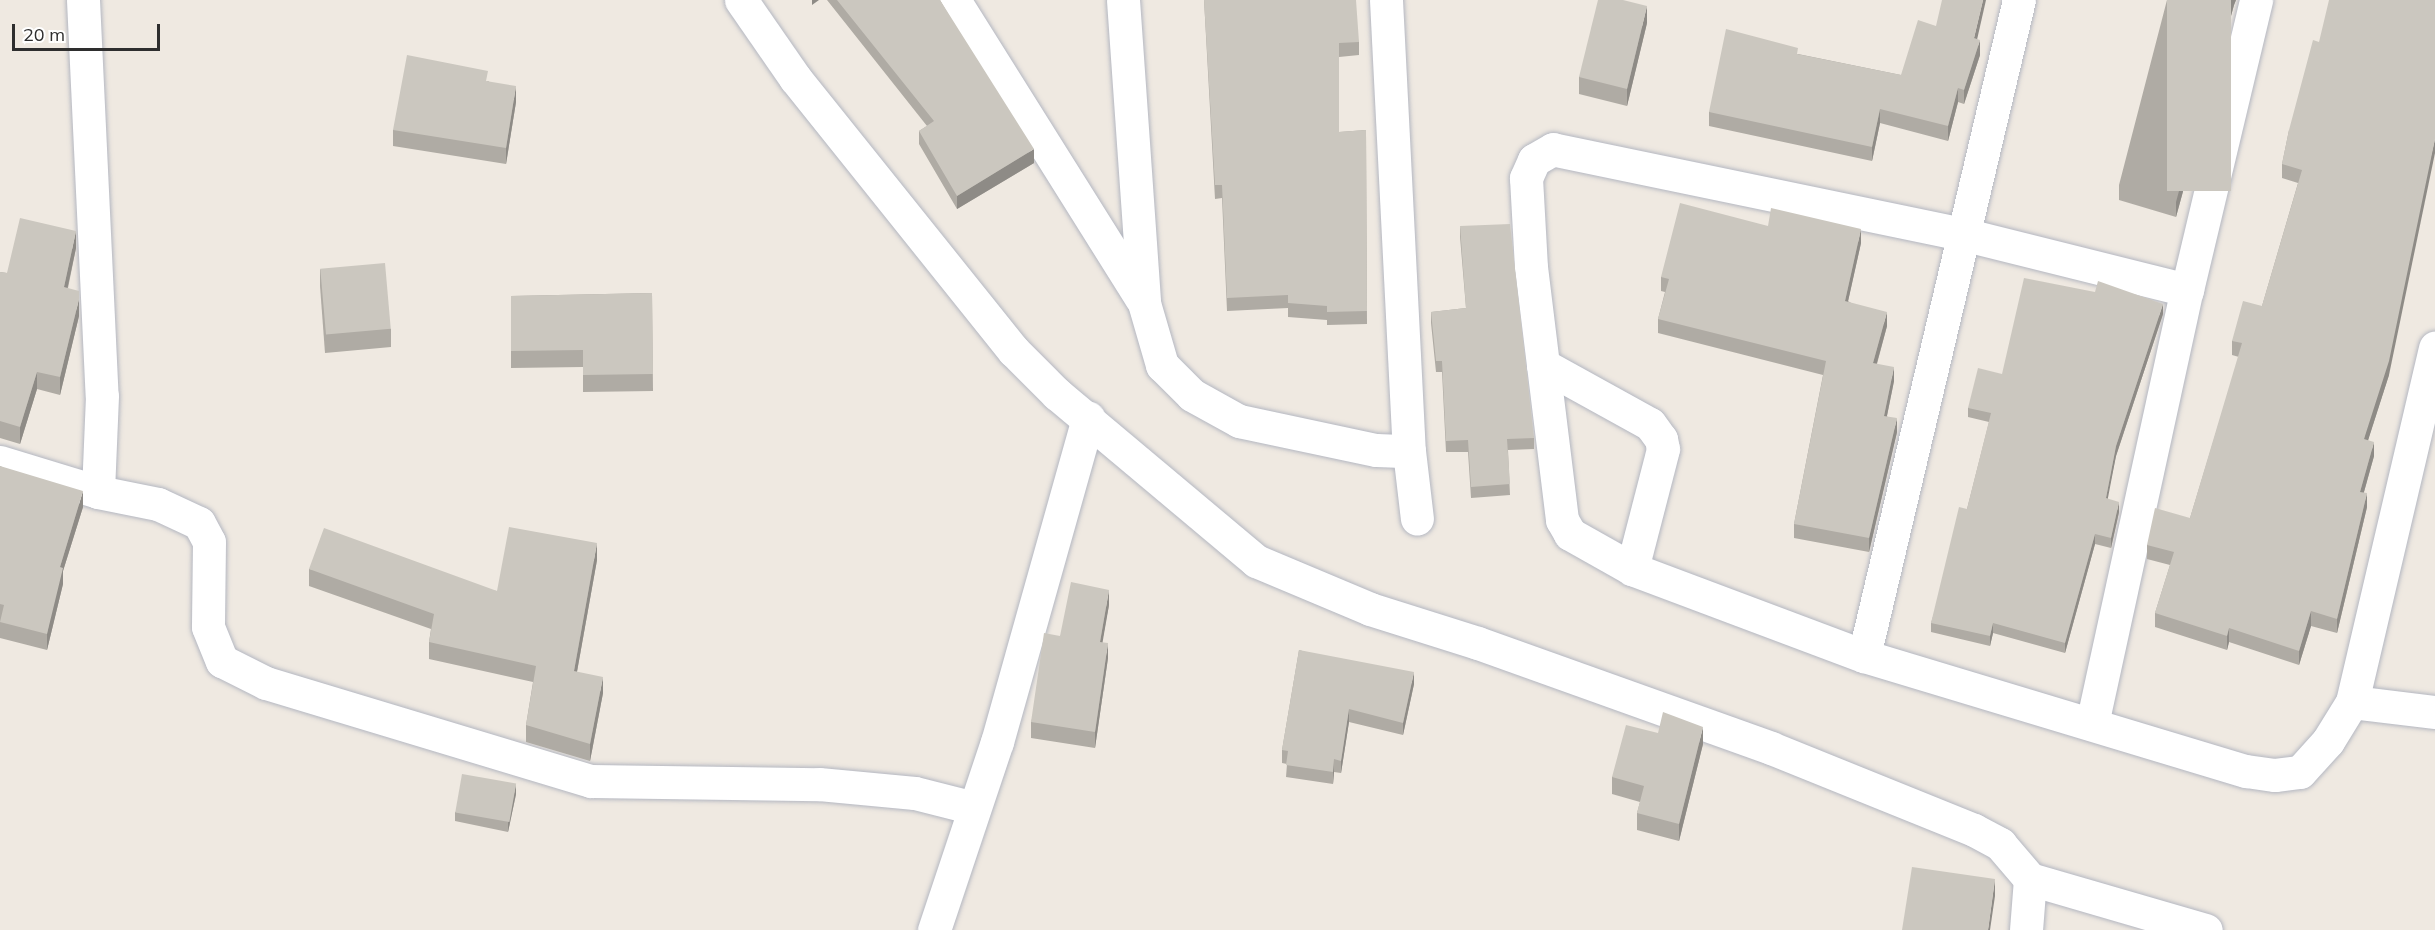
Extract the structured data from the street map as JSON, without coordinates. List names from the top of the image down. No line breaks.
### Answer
{"scale_bar":"20 m"}
